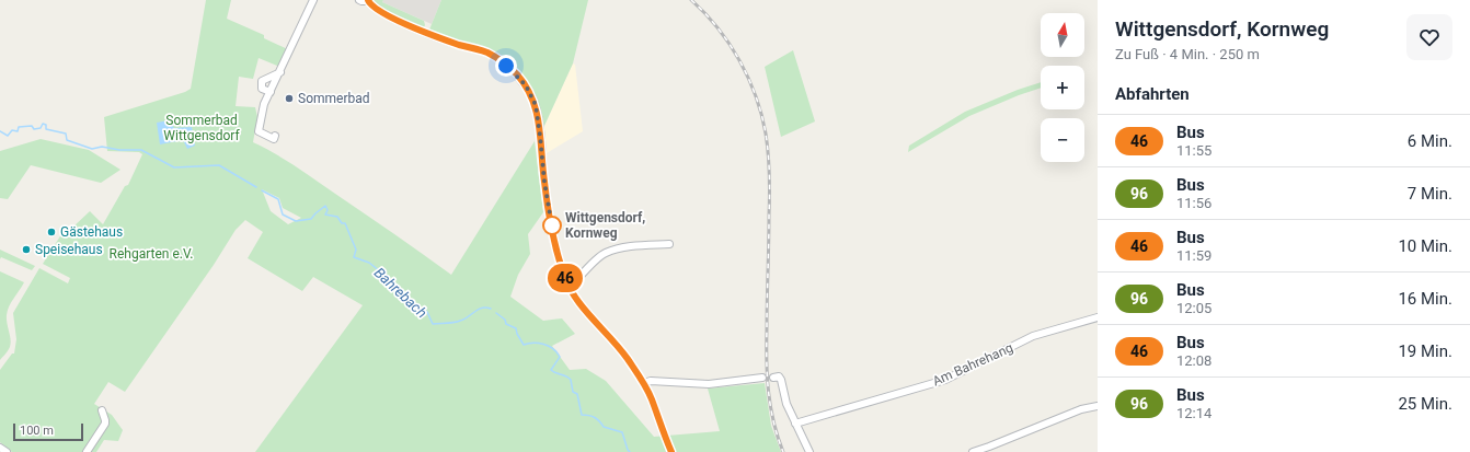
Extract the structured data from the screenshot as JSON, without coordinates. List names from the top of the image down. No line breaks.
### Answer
{"streets":{"street":["Am Bahrehang"]},"water":["Bahrebach"],"parks":["Sommerbad Wittgensdorf","Rehgarten e.V."],"places":["Sommerbad","Wittgensdorf, Kornweg","Gästehaus","Speisehaus"],"lines":["bus line 46"],"scale_bar":"100 m","north":"top","page":{"on_map":"46","heading":[["Wittgensdorf, Kornweg","Zu Fuß · 4 Min. · 250 m"],"Abfahrten"],"map_buttons":["+","−"],"list":[{"mark":"46","name":"Bus","note":"11:55","value":"6 Min."},{"mark":"96","name":"Bus","note":"11:56","value":"7 Min."},{"mark":"46","name":"Bus","note":"11:59","value":"10 Min."},{"mark":"96","name":"Bus","note":"12:05","value":"16 Min."},{"mark":"46","name":"Bus","note":"12:08","value":"19 Min."},{"mark":"96","name":"Bus","note":"12:14","value":"25 Min."}],"scale":"100 m"}}
